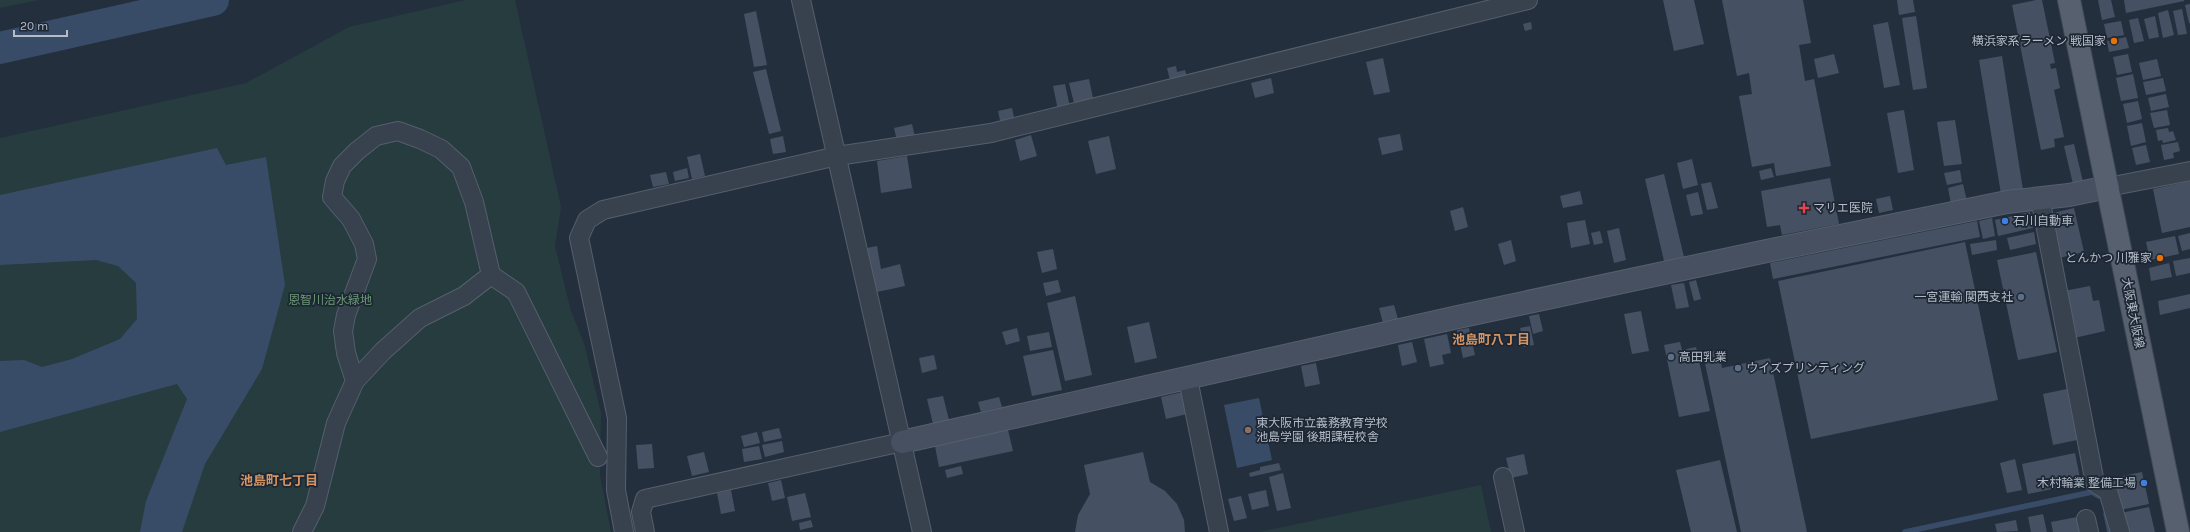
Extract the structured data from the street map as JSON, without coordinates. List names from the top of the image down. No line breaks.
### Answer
{"streets":{"main road":["大阪東大阪線"]},"districts":["池島町八丁目","池島町七丁目"],"parks":["恩智川治水緑地"],"places":{"other":["横浜家系ラーメン 戦国家","石川自動車","とんかつ 川雅家","一宮運輸 関西支社","高田乳業","ウイズプリンティング","東大阪市立義務教育学校 池島学園 後期課程校舎","木村輪業 整備工場"],"health":["マリエ医院"]},"scale_bar":"20 m"}
